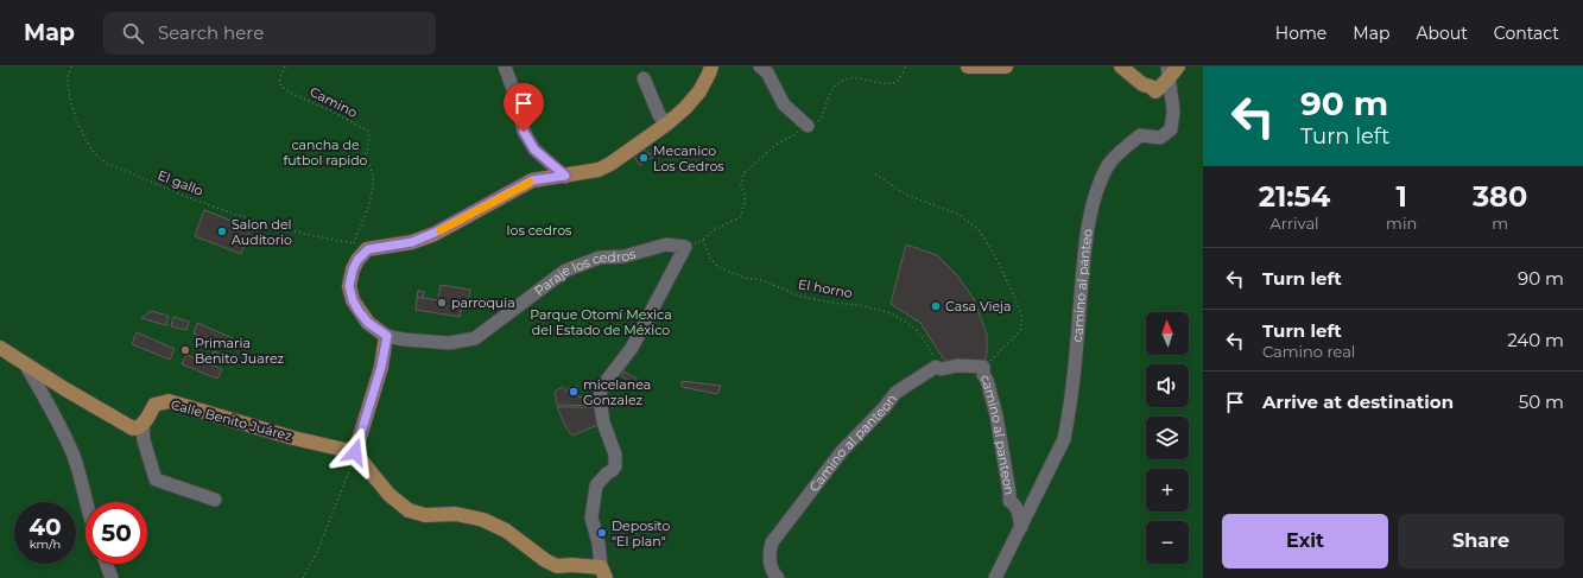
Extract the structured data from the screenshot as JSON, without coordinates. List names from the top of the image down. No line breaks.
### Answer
{"streets":{"main road":["Calle Benito Juárez"],"street":["Paraje los cedros","camino al panteo","camino al panteon","Camino al panteon"],"path":["Camino","El gallo","El horno"]},"crossings":[["Camino","El gallo"],["camino al panteo","camino al panteon"],["El horno","Camino al panteon"],["camino al panteon","Camino al panteon"]],"parks":["cancha de futbol rapido","los cedros","Parque Otomí Mexica del Estado de México"],"places":["Mecanico Los Cedros","Salon del Auditorio","parroquia","Casa Vieja","Primaria Benito Juarez","micelanea Gonzalez","Deposito \"El plan\""],"north":"top","page":{"header":"Map","search":"Search here","nav":["Home","Map","About","Contact"],"turn":["90 m","Turn left"],"eta":["21:54","Arrival","1","min","380","m"],"list":[{"name":"Turn left","value":"90 m"},{"name":"Turn left","note":"Camino real","value":"240 m"},{"name":"Arrive at destination","value":"50 m"}],"map_buttons":["+","−"],"speed":"40 km/h","limit":"50","buttons":["Exit","Share"]}}
